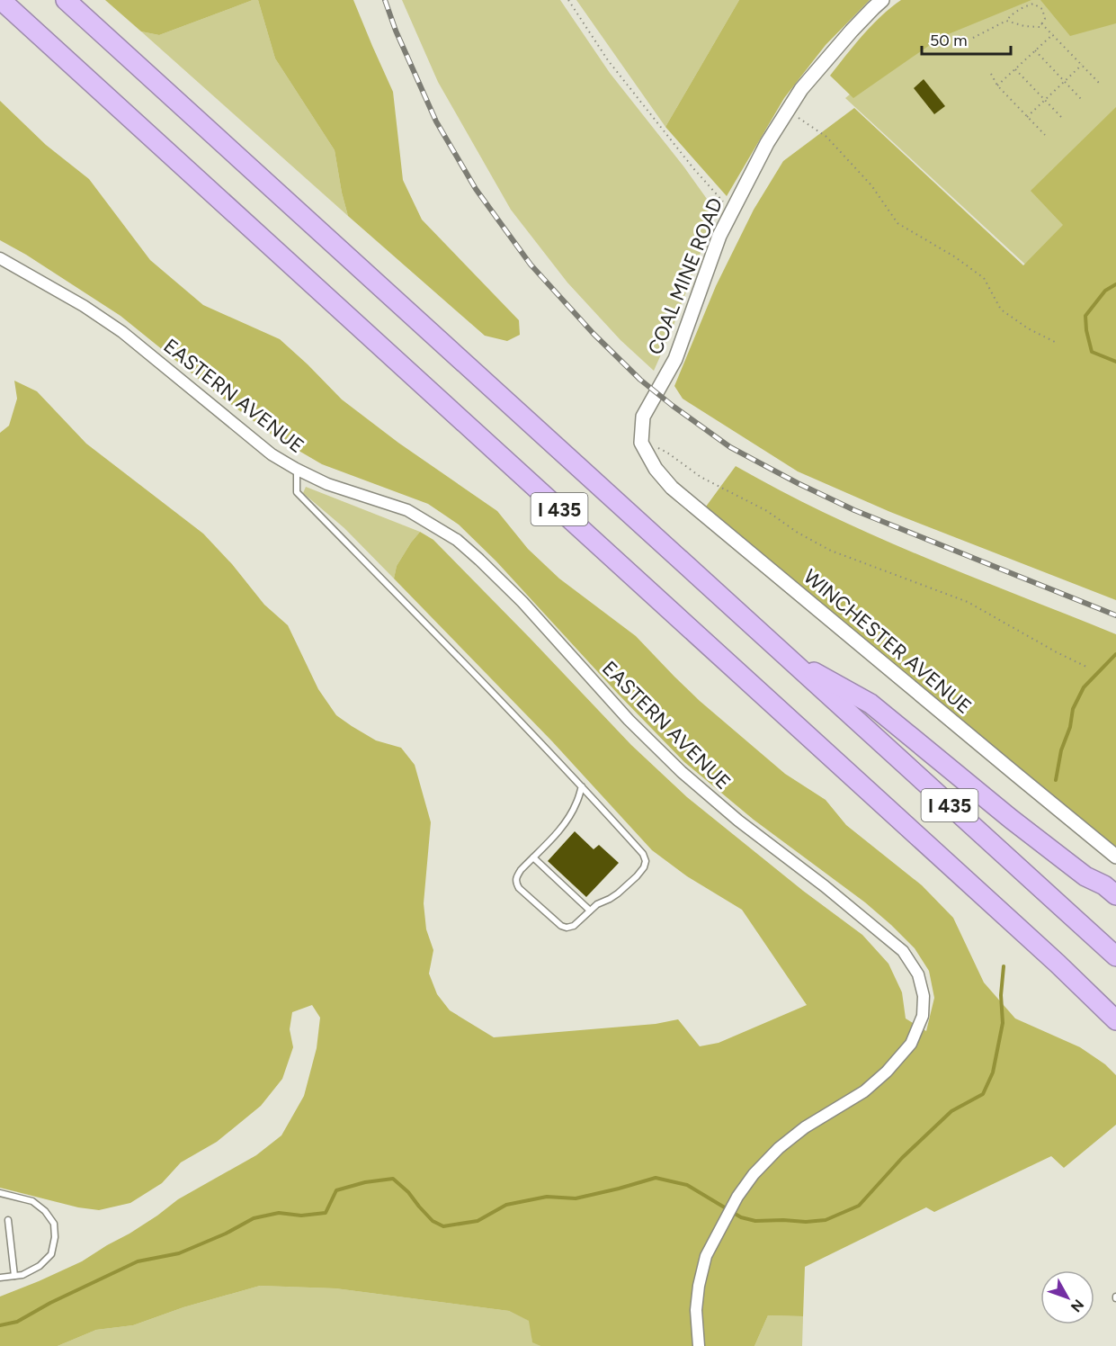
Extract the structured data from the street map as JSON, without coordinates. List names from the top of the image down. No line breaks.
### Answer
{"streets":{"highway":["I 435"],"street":["COAL MINE ROAD","EASTERN AVENUE","WINCHESTER AVENUE"]},"crossings":[["COAL MINE ROAD","WINCHESTER AVENUE"]],"scale_bar":"50 m","north":"bottom right"}
